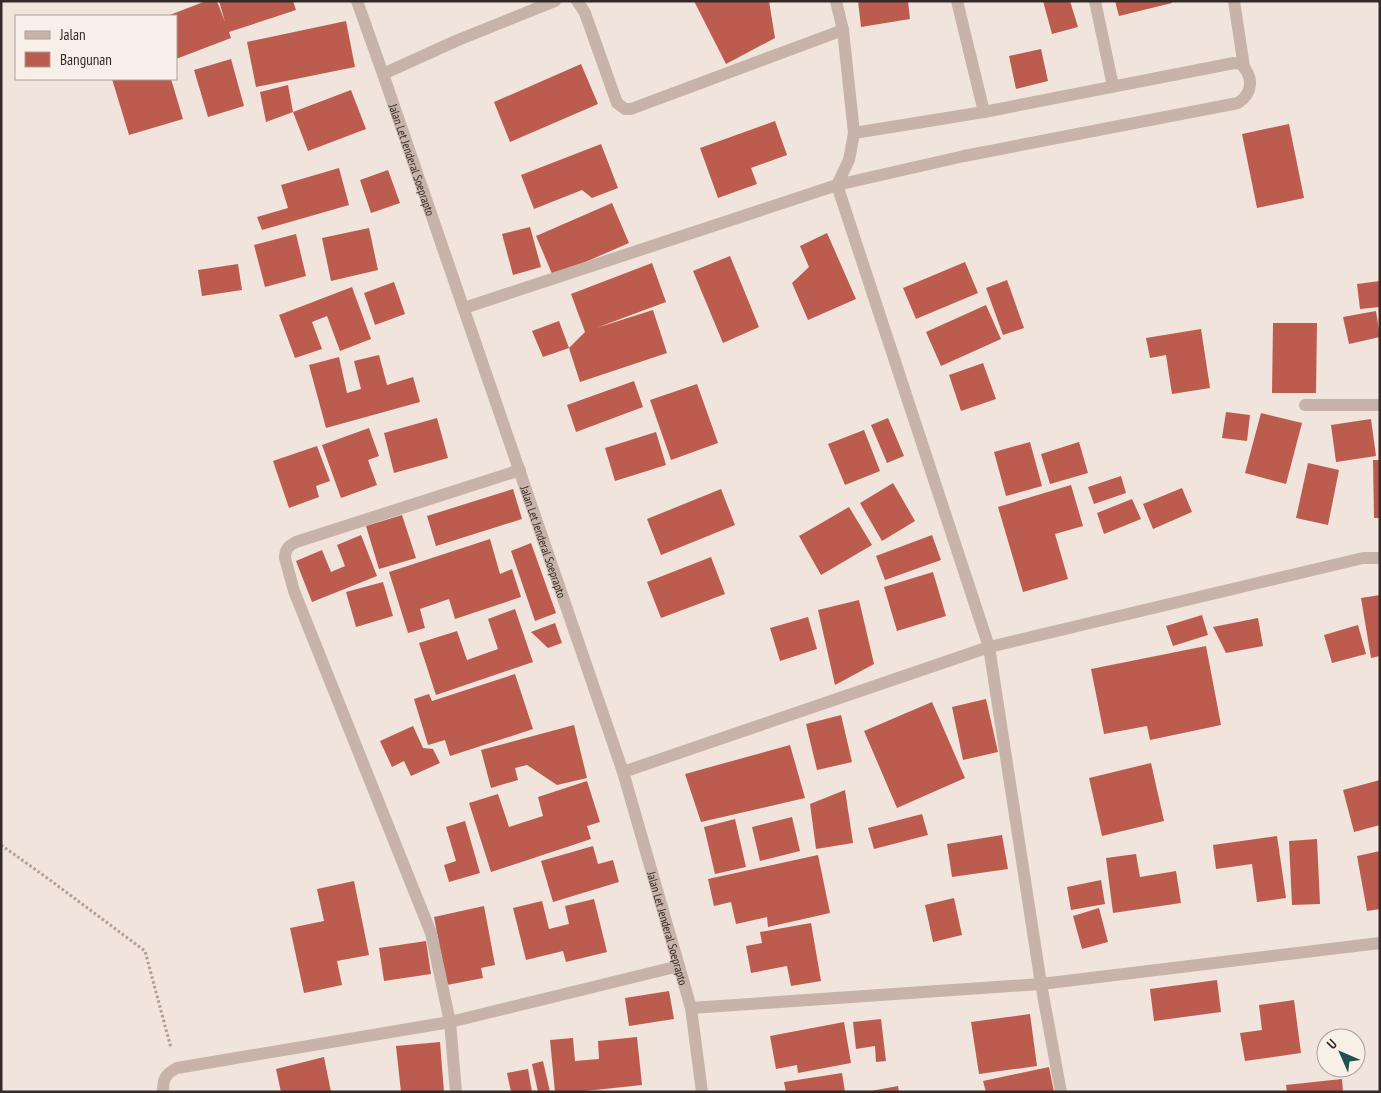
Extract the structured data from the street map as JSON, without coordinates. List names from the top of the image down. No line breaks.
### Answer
{"streets":{"street":["Jalan Let Jenderal Soeprapto"]},"legend":["Jalan","Bangunan"],"north":"top left"}
